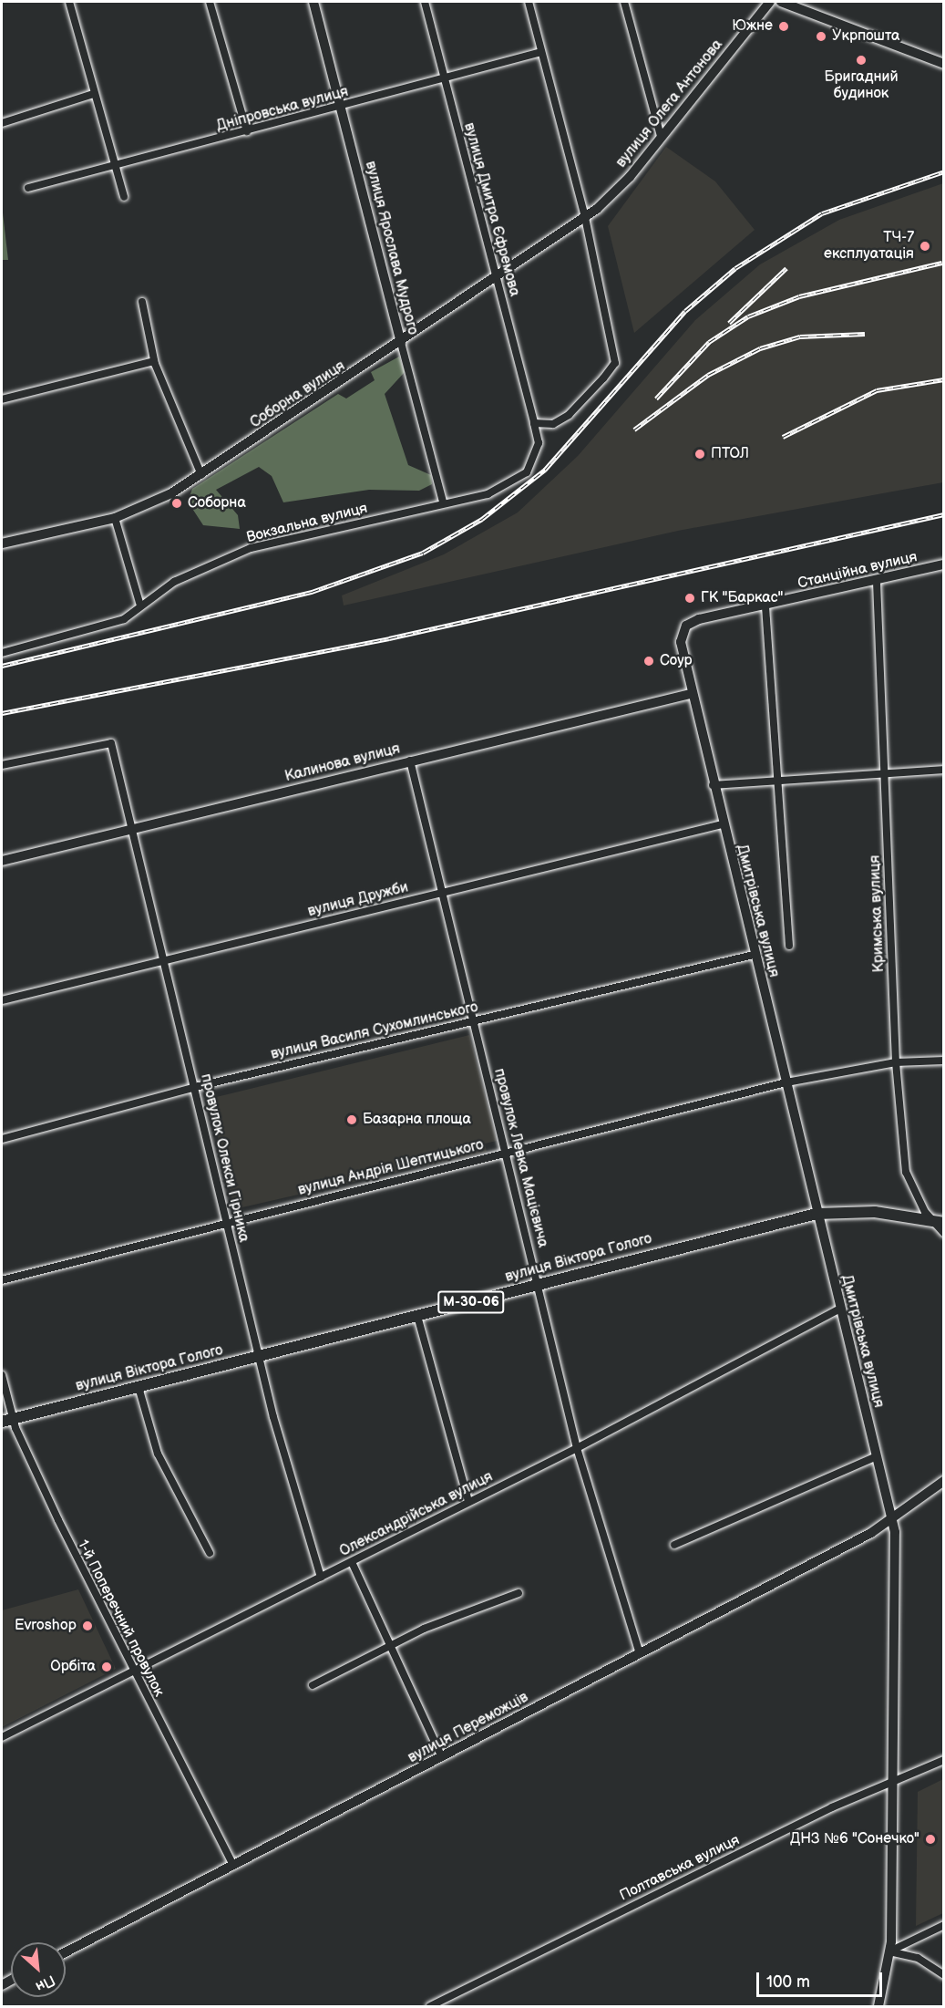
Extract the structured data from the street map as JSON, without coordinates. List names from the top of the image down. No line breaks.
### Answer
{"streets":{"main road":["вулиця Віктора Голого","М-30-06"],"street":["вулиця Олега Антонова","Дніпровська вулиця","вулиця Дмитра Єфремова","вулиця Ярослава Мудрого","Соборна вулиця","Вокзальна вулиця","Станційна вулиця","Калинова вулиця","вулиця Дружби","Дмитрівська вулиця","Кримська вулиця","вулиця Василя Сухомлинського","провулок Олекси Гірника","провулок Левка Мацієвича","вулиця Андрія Шептицького","Олександрійська вулиця","1-й Поперечний провулок","вулиця Переможців","Полтавська вулиця"]},"crossings":[["вулиця Олега Антонова","Соборна вулиця"],["Дніпровська вулиця","вулиця Дмитра Єфремова"],["Дніпровська вулиця","вулиця Ярослава Мудрого"],["вулиця Дмитра Єфремова","вулиця Ярослава Мудрого"],["вулиця Дмитра Єфремова","Соборна вулиця"],["вулиця Дмитра Єфремова","Вокзальна вулиця"],["вулиця Ярослава Мудрого","Соборна вулиця"],["вулиця Ярослава Мудрого","Вокзальна вулиця"],["Станційна вулиця","Калинова вулиця"],["Станційна вулиця","Дмитрівська вулиця"],["Станційна вулиця","Кримська вулиця"],["Калинова вулиця","Дмитрівська вулиця"],["Калинова вулиця","провулок Олекси Гірника"],["Калинова вулиця","провулок Левка Мацієвича"],["вулиця Дружби","Дмитрівська вулиця"],["вулиця Дружби","провулок Олекси Гірника"],["вулиця Дружби","провулок Левка Мацієвича"],["Дмитрівська вулиця","вулиця Василя Сухомлинського"],["Дмитрівська вулиця","вулиця Андрія Шептицького"],["Дмитрівська вулиця","вулиця Віктора Голого"],["Дмитрівська вулиця","Олександрійська вулиця"],["Дмитрівська вулиця","вулиця Переможців"],["Дмитрівська вулиця","Полтавська вулиця"],["Кримська вулиця","вулиця Андрія Шептицького"],["Кримська вулиця","вулиця Віктора Голого"],["вулиця Василя Сухомлинського","провулок Олекси Гірника"],["вулиця Василя Сухомлинського","провулок Левка Мацієвича"],["провулок Олекси Гірника","вулиця Андрія Шептицького"],["провулок Олекси Гірника","вулиця Віктора Голого"],["провулок Олекси Гірника","Олександрійська вулиця"],["провулок Левка Мацієвича","вулиця Андрія Шептицького"],["провулок Левка Мацієвича","вулиця Віктора Голого"],["провулок Левка Мацієвича","Олександрійська вулиця"],["провулок Левка Мацієвича","вулиця Переможців"],["вулиця Віктора Голого","1-й Поперечний провулок"],["Олександрійська вулиця","1-й Поперечний провулок"],["1-й Поперечний провулок","вулиця Переможців"]],"places":["Южне","Укрпошта","Бригадний будинок","ТЧ-7 експлуатація","ПТОЛ","Соборна","ГК \"Баркас\"","Соур","Базарна площа","Evroshop","Орбіта","ДНЗ №6 \"Сонечко\""],"scale_bar":"100 m","north":"bottom right"}
